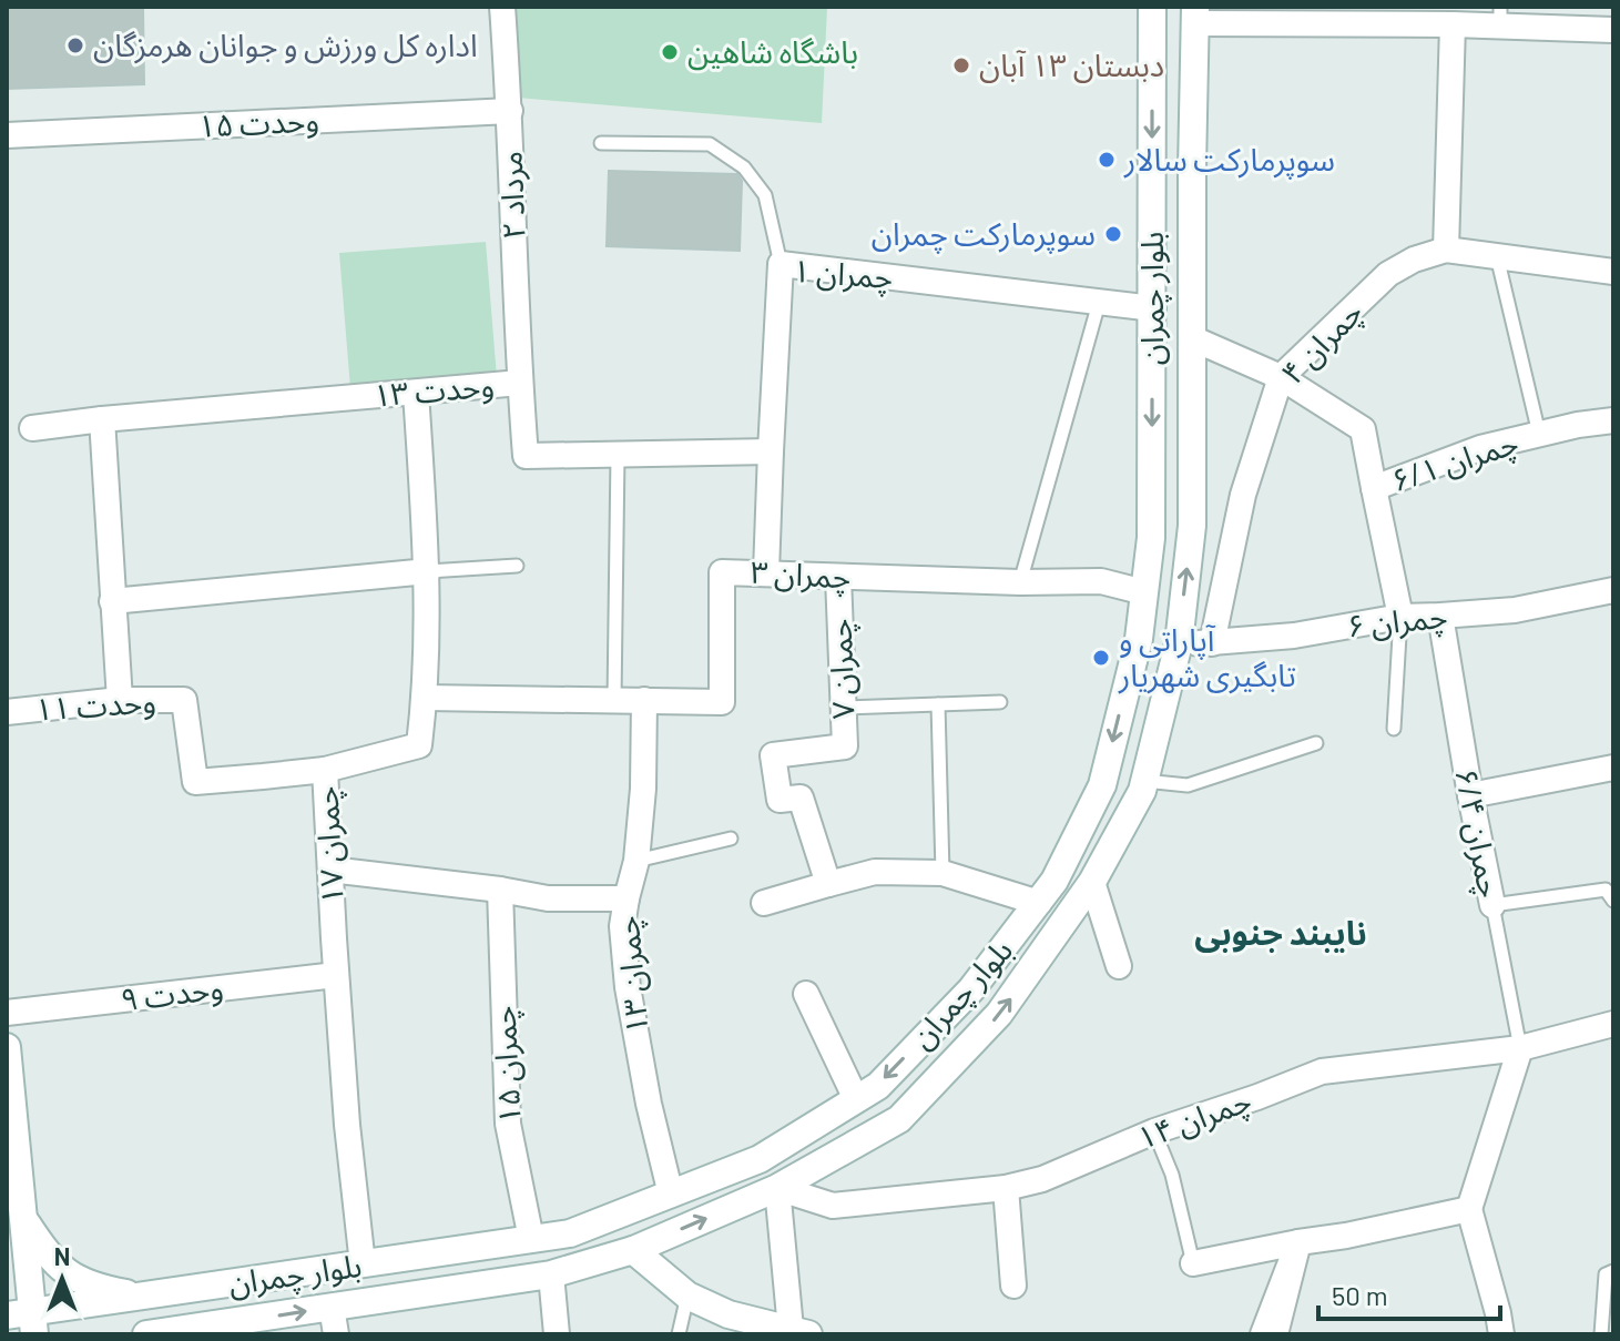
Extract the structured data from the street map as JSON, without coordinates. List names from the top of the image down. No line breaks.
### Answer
{"streets":{"main road":["بلوار چمران"],"street":["وحدت ۱۵","مرداد ۲","چمران ۱","چمران ۴","وحدت ۱۳","چمران ۶/۱","چمران ۳","چمران ۶","چمران ۷","وحدت ۱۱","چمران ۶/۴","چمران ۱۷","چمران ۱۳","وحدت ۹","چمران ۱۵","چمران ۱۴"]},"crossings":[["وحدت ۱۵","مرداد ۲"],["مرداد ۲","وحدت ۱۳"],["چمران ۱","بلوار چمران"],["چمران ۱","وحدت ۱۳"],["چمران ۱","چمران ۳"],["بلوار چمران","چمران ۳"],["بلوار چمران","چمران ۶"],["بلوار چمران","چمران ۱۷"],["بلوار چمران","چمران ۱۳"],["بلوار چمران","چمران ۱۵"],["بلوار چمران","چمران ۱۴"],["چمران ۴","چمران ۶"],["وحدت ۱۳","چمران ۱۷"],["چمران ۶/۱","چمران ۶"],["چمران ۳","چمران ۷"],["چمران ۳","چمران ۱۷"],["چمران ۳","چمران ۱۳"],["چمران ۶","چمران ۶/۴"],["وحدت ۱۱","چمران ۱۷"],["چمران ۶/۴","چمران ۱۴"],["چمران ۱۷","وحدت ۹"]],"districts":["نایبند جنوبی"],"places":["اداره کل ورزش و جوانان هرمزگان","باشگاه شاهین","دبستان ۱۳ آبان","سوپرمارکت سالار","سوپرمارکت چمران","آپاراتی و تابگیری شهریار"],"scale_bar":"50 m","north":"top"}
